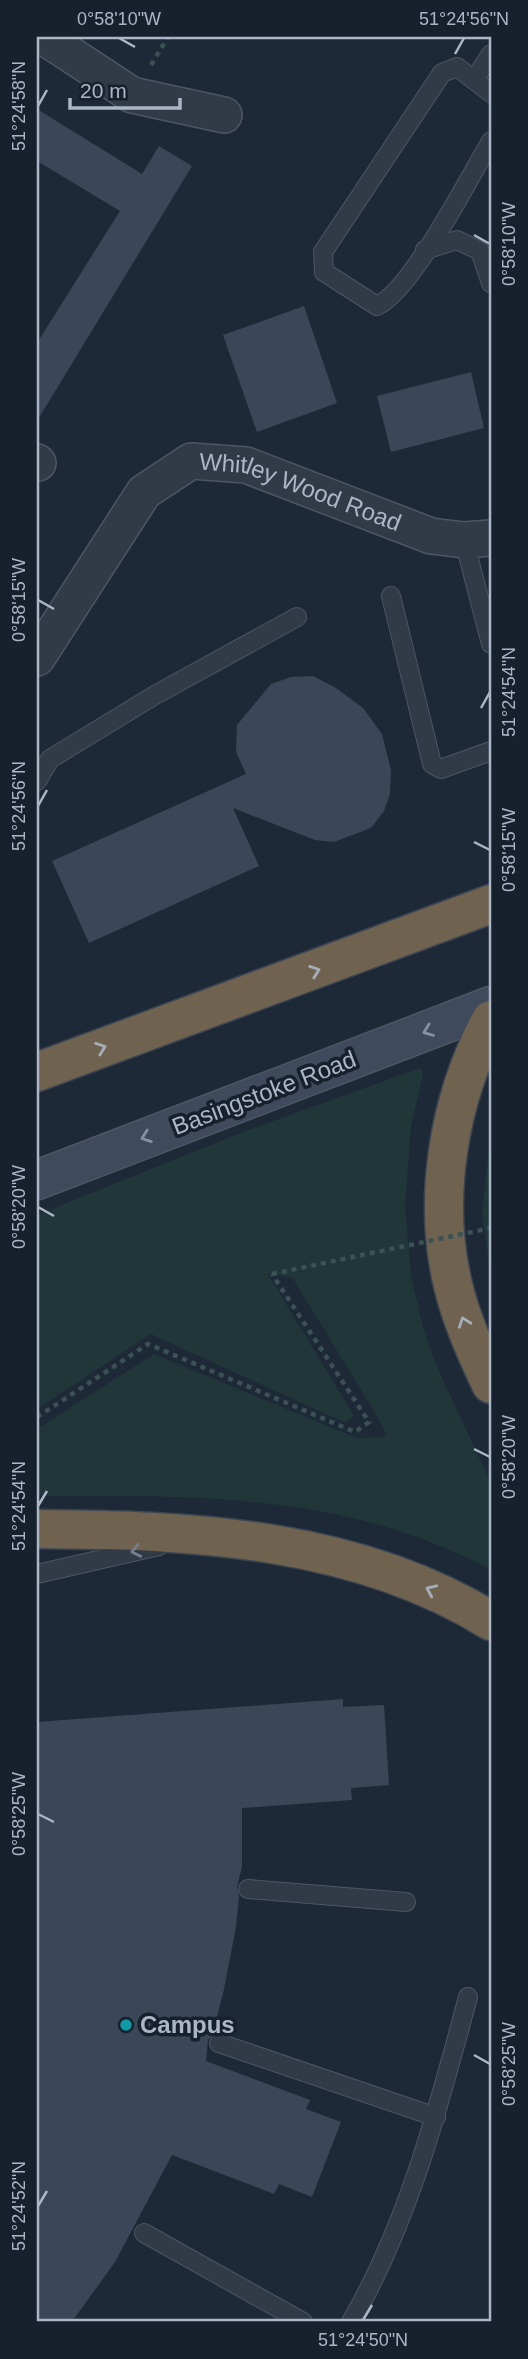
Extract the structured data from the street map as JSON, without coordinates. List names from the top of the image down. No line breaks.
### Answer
{"streets":{"main road":["Basingstoke Road"],"street":["Whitley Wood Road"]},"one_way":["Basingstoke Road"],"places":["Campus"],"scale_bar":"20 m","coordinates":["0°58'10\"W","51°24'56\"N","51°24'58\"N","0°58'15\"W","51°24'54\"N","0°58'20\"W","0°58'25\"W","51°24'52\"N","51°24'50\"N"]}
